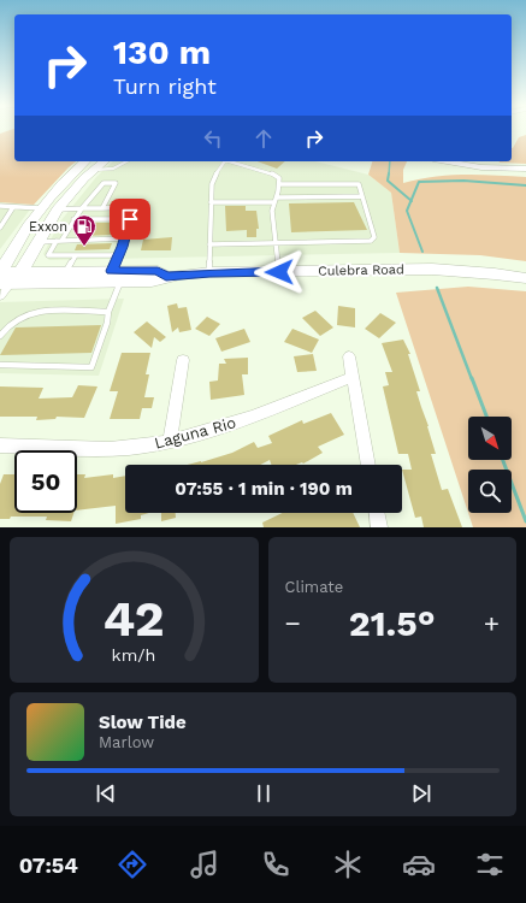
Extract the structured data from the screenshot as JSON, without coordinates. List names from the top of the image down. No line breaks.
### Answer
{"streets":{"main road":["Culebra Road"],"street":["Laguna Rio"]},"places":{"fuel station":["Exxon"]},"north":"bottom right","page":{"turn":["130 m","Turn right"],"limit":"50","trip":"07:55 · 1 min · 190 m","tile":"Climate","heat":["−","21.5°","+"],"song":["Slow Tide","Marlow"],"tabs":"07:54","gauge":["42","km/h"]}}
